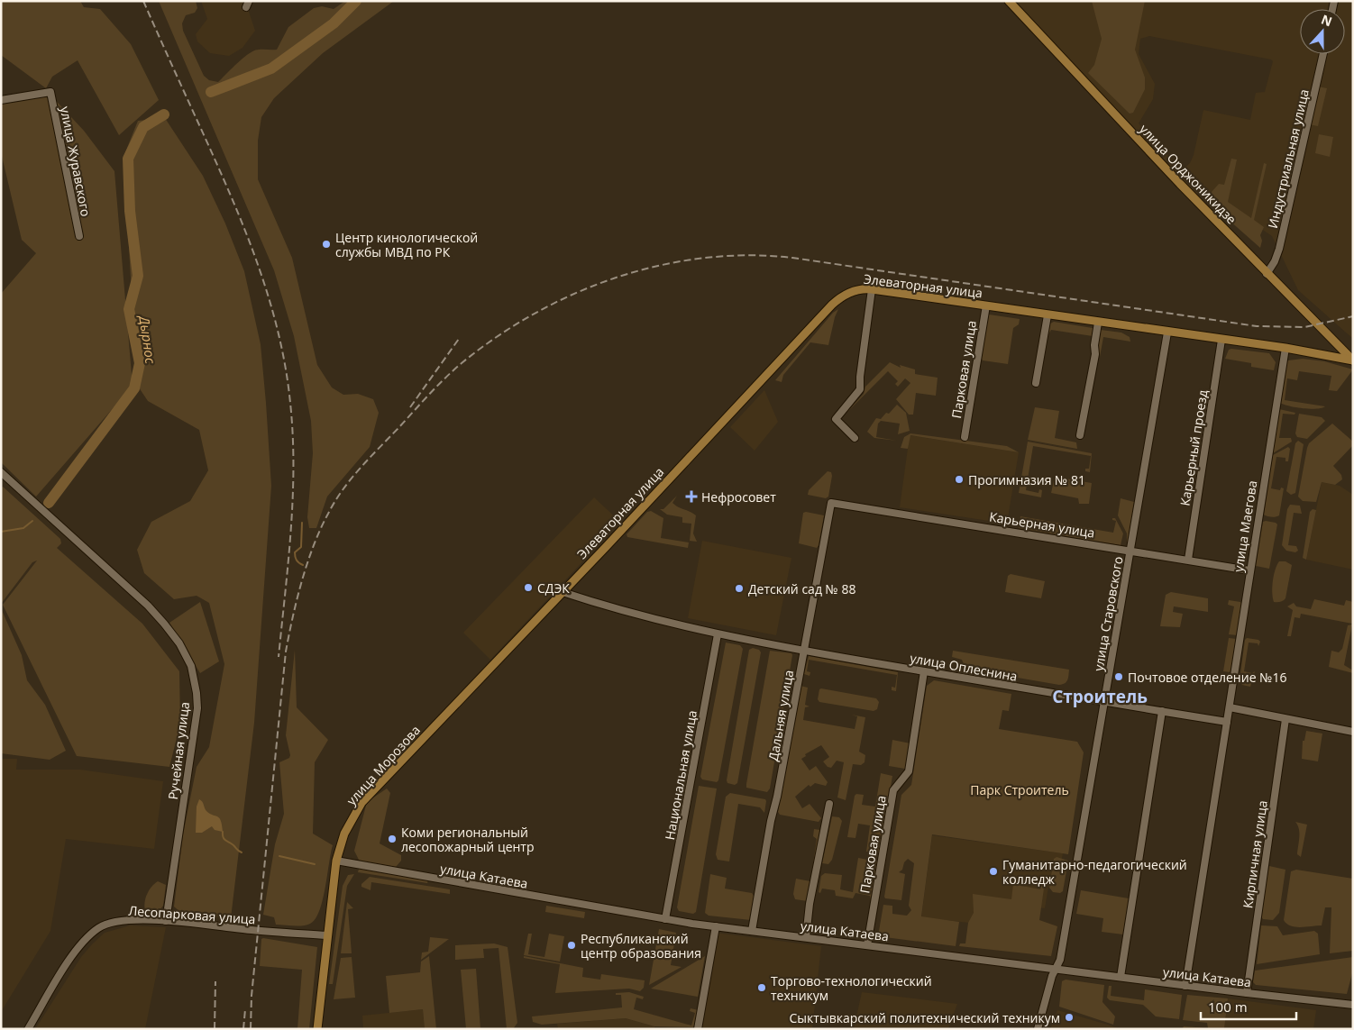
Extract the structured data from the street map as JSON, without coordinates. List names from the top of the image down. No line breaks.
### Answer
{"streets":{"main road":["улица Орджоникидзе","Элеваторная улица","улица Морозова"],"street":["Индустриальная улица","улица Журавского","Парковая улица","Карьерный проезд","Карьерная улица","улица Маегова","улица Старовского","улица Оплеснина","Дальняя улица","Ручейная улица","Национальная улица","Кирпичная улица","улица Катаева","Лесопарковая улица"]},"crossings":[["Индустриальная улица","улица Орджоникидзе"],["улица Орджоникидзе","Элеваторная улица"],["Элеваторная улица","Парковая улица"],["Элеваторная улица","Карьерный проезд"],["Элеваторная улица","улица Маегова"],["Элеваторная улица","улица Старовского"],["Элеваторная улица","улица Оплеснина"],["Элеваторная улица","улица Морозова"],["Парковая улица","улица Оплеснина"],["Парковая улица","улица Катаева"],["Карьерный проезд","Карьерная улица"],["Карьерная улица","улица Маегова"],["Карьерная улица","улица Старовского"],["Карьерная улица","Дальняя улица"],["улица Старовского","улица Оплеснина"],["улица Старовского","улица Катаева"],["улица Оплеснина","Дальняя улица"],["улица Оплеснина","улица Морозова"],["улица Оплеснина","Национальная улица"],["Дальняя улица","улица Катаева"],["Ручейная улица","Лесопарковая улица"],["улица Морозова","улица Катаева"],["улица Морозова","Лесопарковая улица"],["Национальная улица","улица Катаева"],["Кирпичная улица","улица Катаева"]],"districts":["Строитель"],"water":["Дырнос"],"parks":["Парк Строитель"],"places":{"other":["Центр кинологической службы МВД по РК","Прогимназия № 81","СДЭК","Детский сад № 88","Почтовое отделение №16","Коми региональный лесопожарный центр","Гуманитарно-педагогический колледж","Республиканский центр образования","Торгово-технологический техникум","Сыктывкарский политехнический техникум"],"health":["Нефросовет"]},"scale_bar":"100 m","north":"top"}
